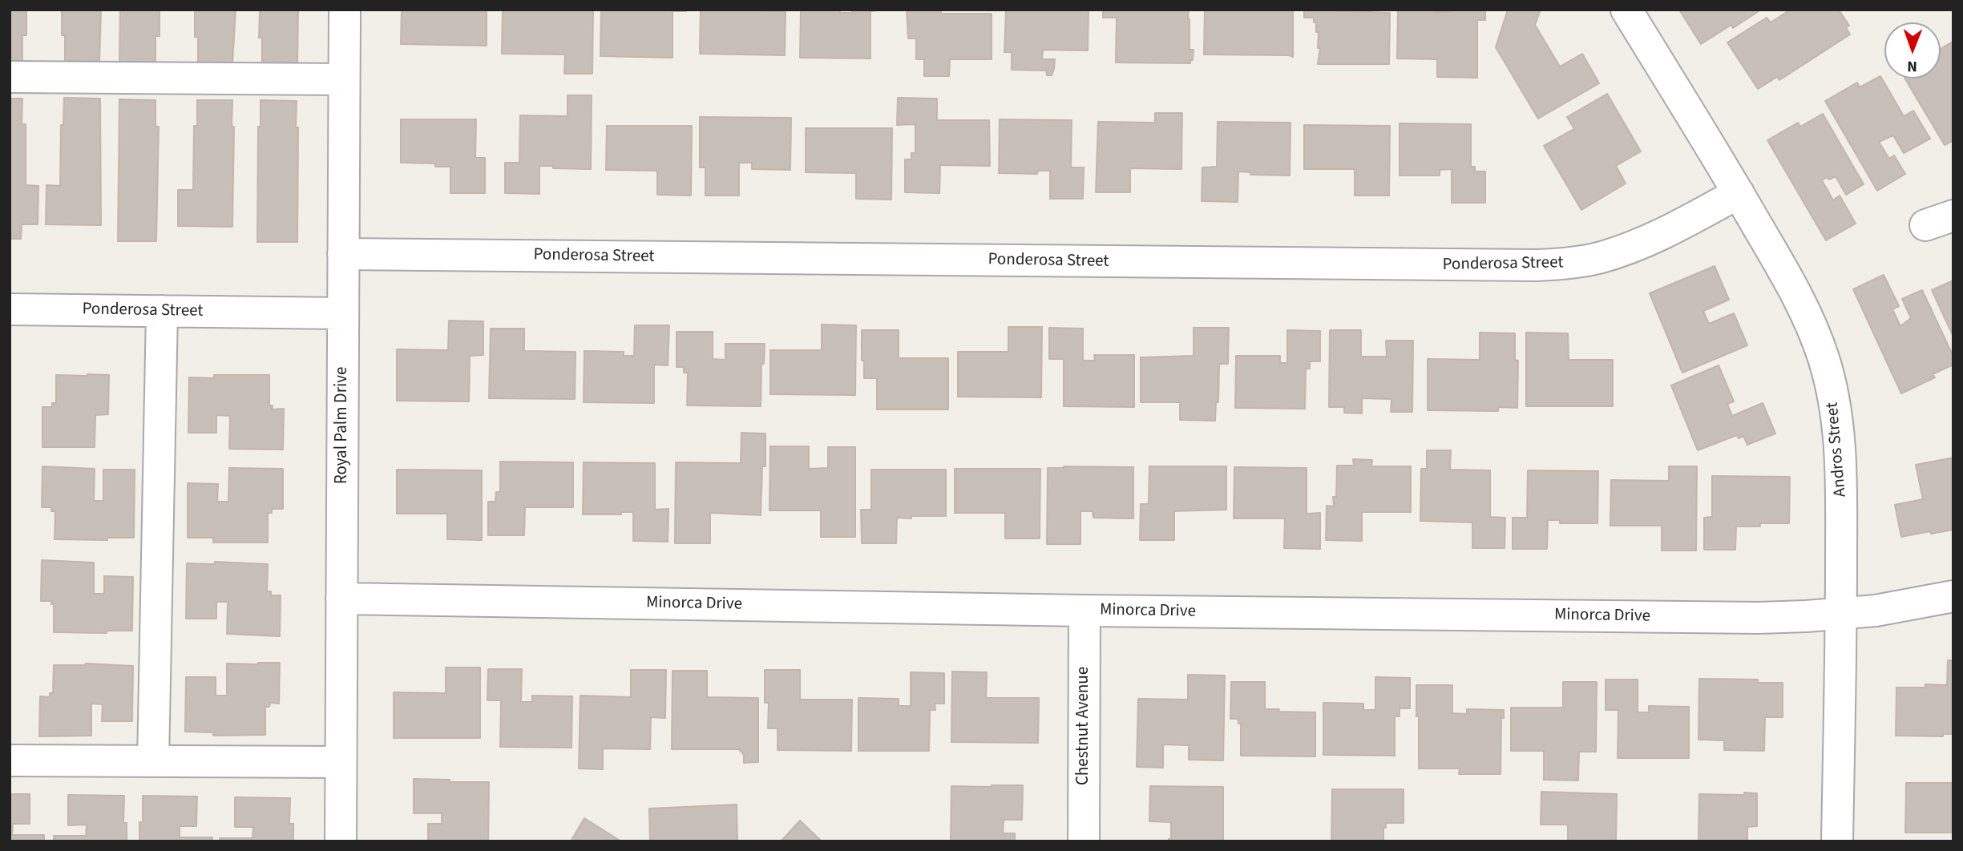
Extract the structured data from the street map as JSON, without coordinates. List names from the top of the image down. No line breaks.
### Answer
{"streets":{"street":["Ponderosa Street","Royal Palm Drive","Andros Street","Minorca Drive","Chestnut Avenue"]},"crossings":[["Ponderosa Street","Royal Palm Drive"],["Ponderosa Street","Andros Street"],["Royal Palm Drive","Minorca Drive"],["Andros Street","Minorca Drive"],["Minorca Drive","Chestnut Avenue"]],"north":"bottom"}
